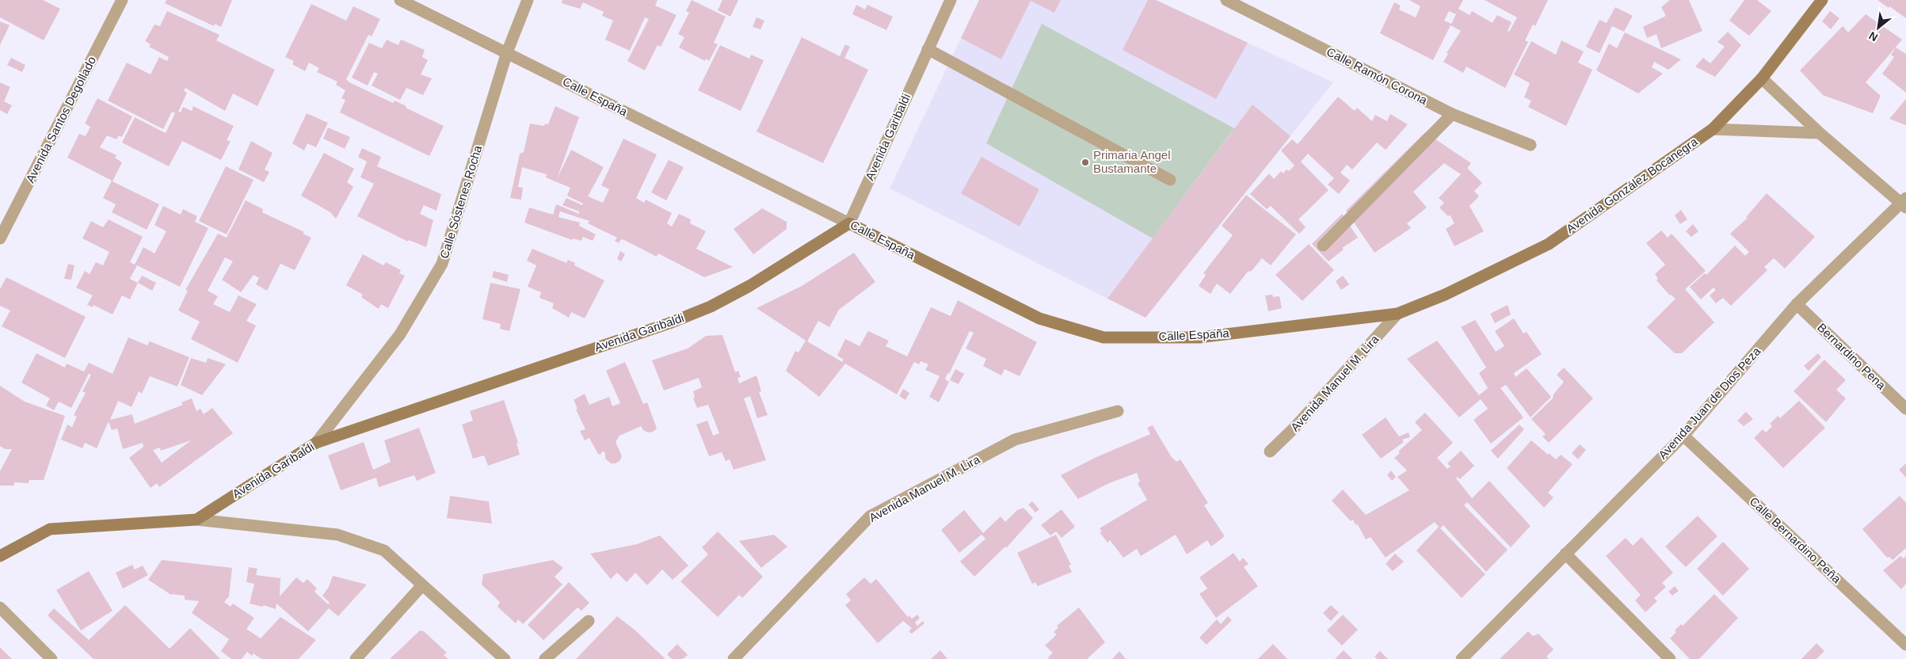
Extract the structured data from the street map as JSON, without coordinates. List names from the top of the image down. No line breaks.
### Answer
{"streets":{"street":["Calle Ramón Corona","Calle España","Avenida Santos Degollado","Avenida Garibaldi","Avenida González Bocanegra","Calle Sóstenes Rocha","Bernardino Pena","Avenida Manuel M. Lira","Avenida Juan de Dios Peza","Calle Bernardino Peña"]},"crossings":[["Calle España","Avenida Garibaldi"],["Calle España","Avenida González Bocanegra"],["Calle España","Calle Sóstenes Rocha"],["Calle España","Avenida Manuel M. Lira"],["Avenida Garibaldi","Calle Sóstenes Rocha"],["Avenida González Bocanegra","Avenida Manuel M. Lira"],["Bernardino Pena","Avenida Juan de Dios Peza"],["Avenida Juan de Dios Peza","Calle Bernardino Peña"]],"places":["Primaria Angel Bustamante"],"north":"bottom left"}
